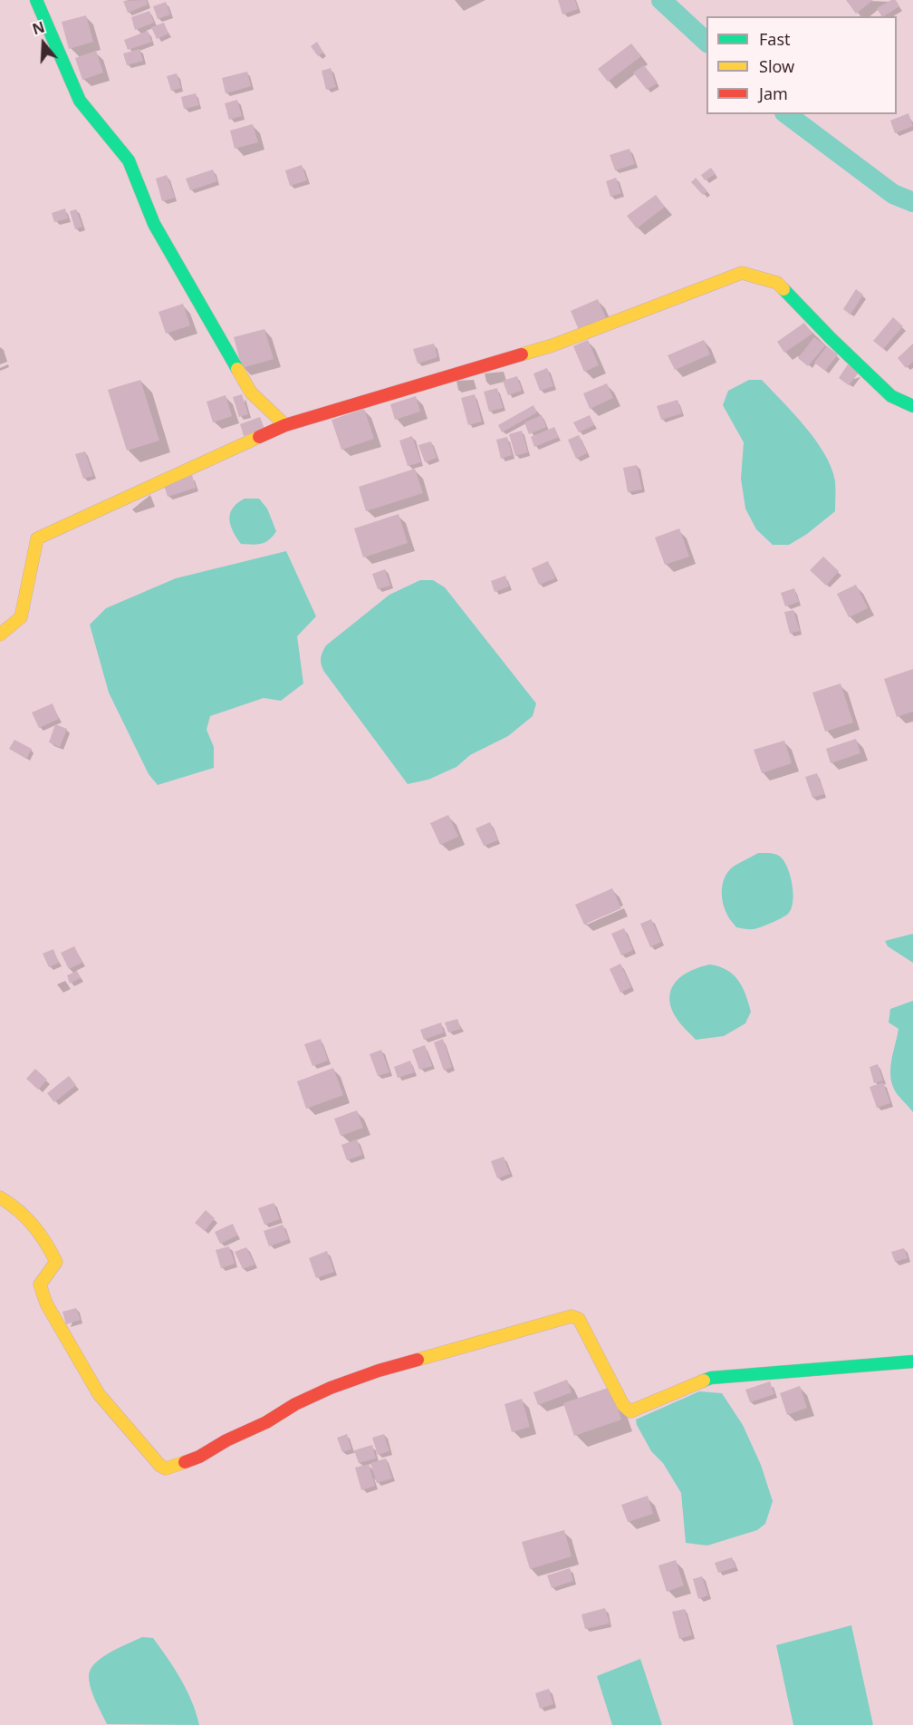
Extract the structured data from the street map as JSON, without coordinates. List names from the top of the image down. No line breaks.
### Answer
{"legend":["Fast","Slow","Jam"],"north":"top"}
